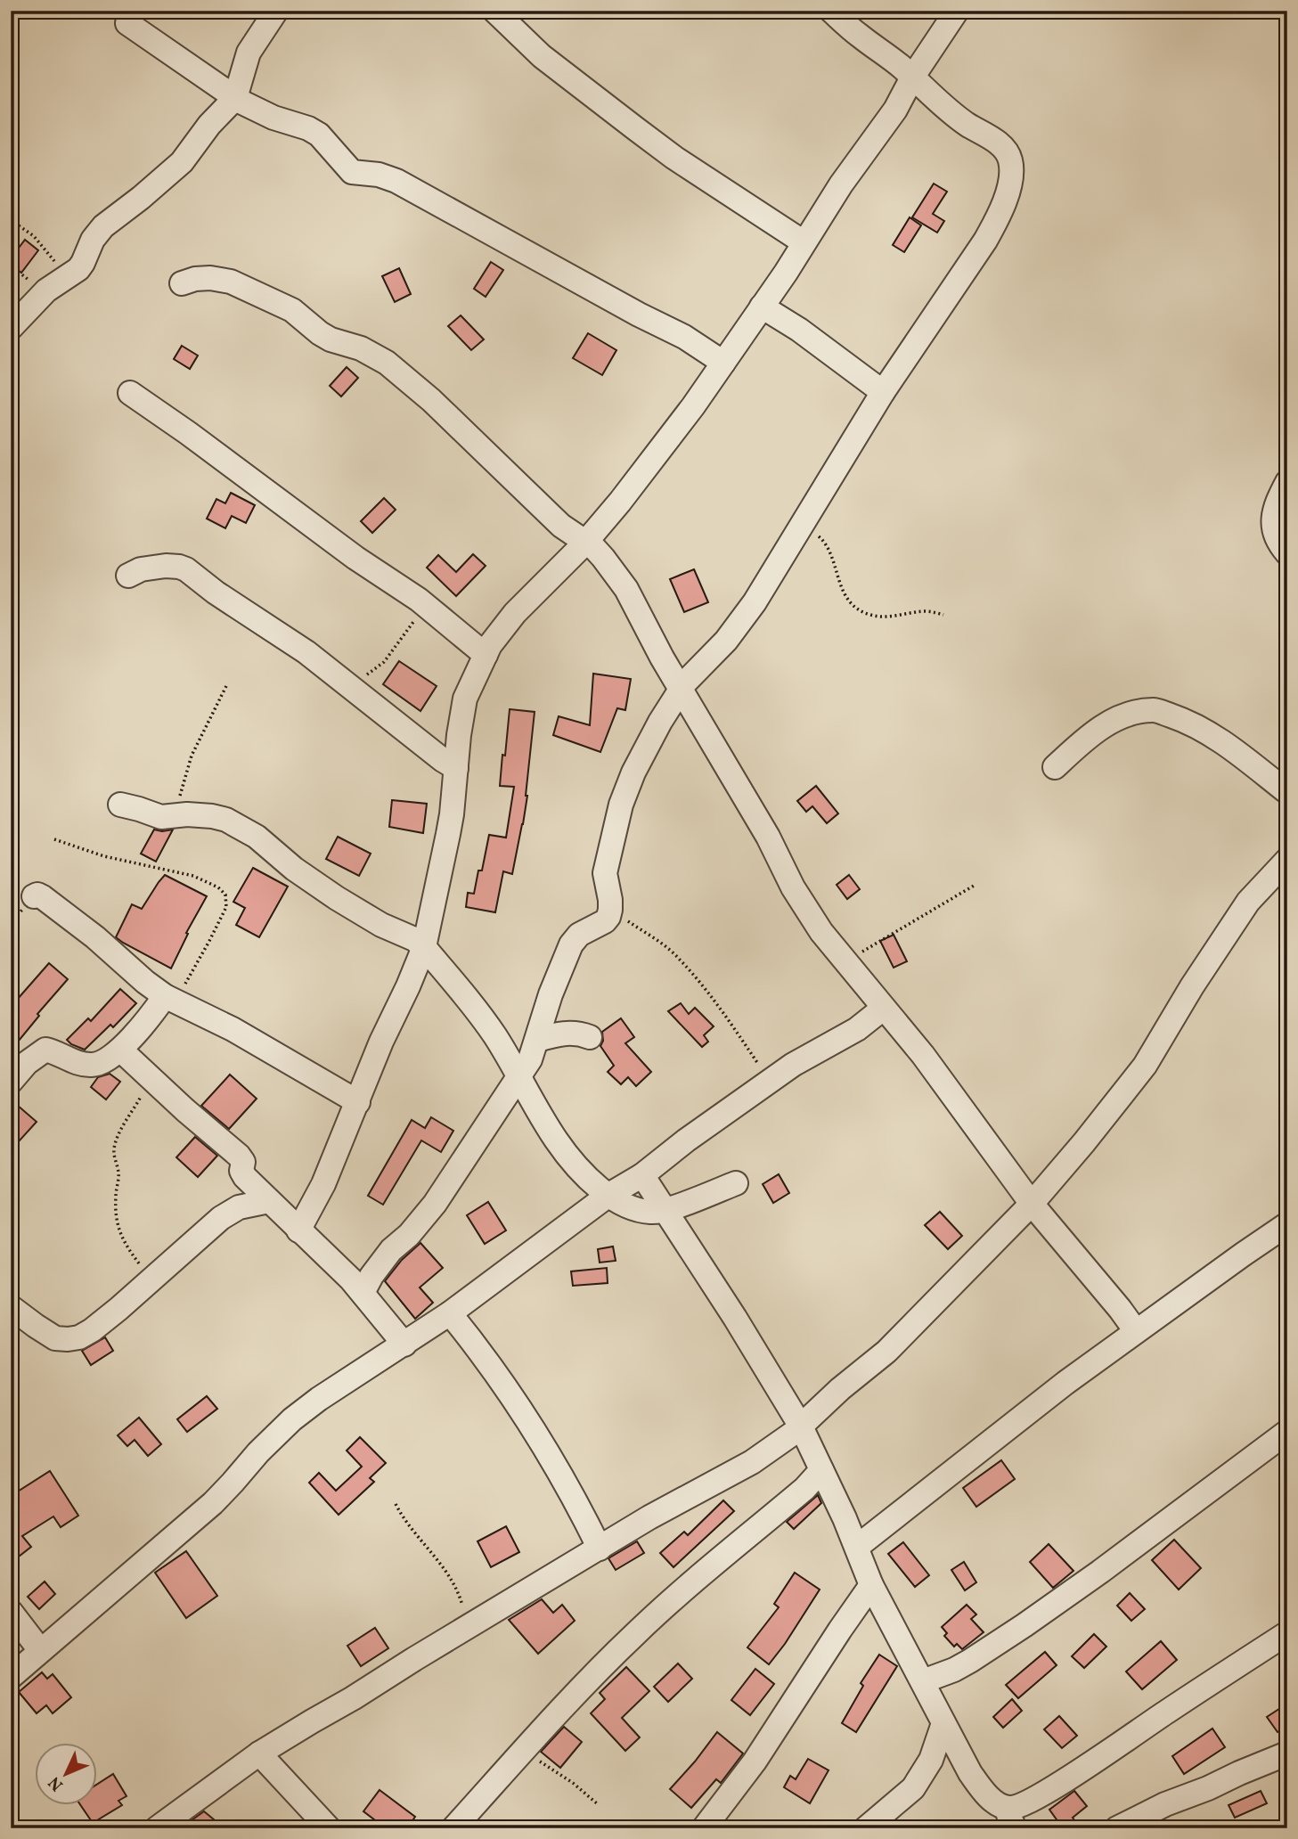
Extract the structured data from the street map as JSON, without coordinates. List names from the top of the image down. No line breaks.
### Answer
{"north":"bottom left"}
